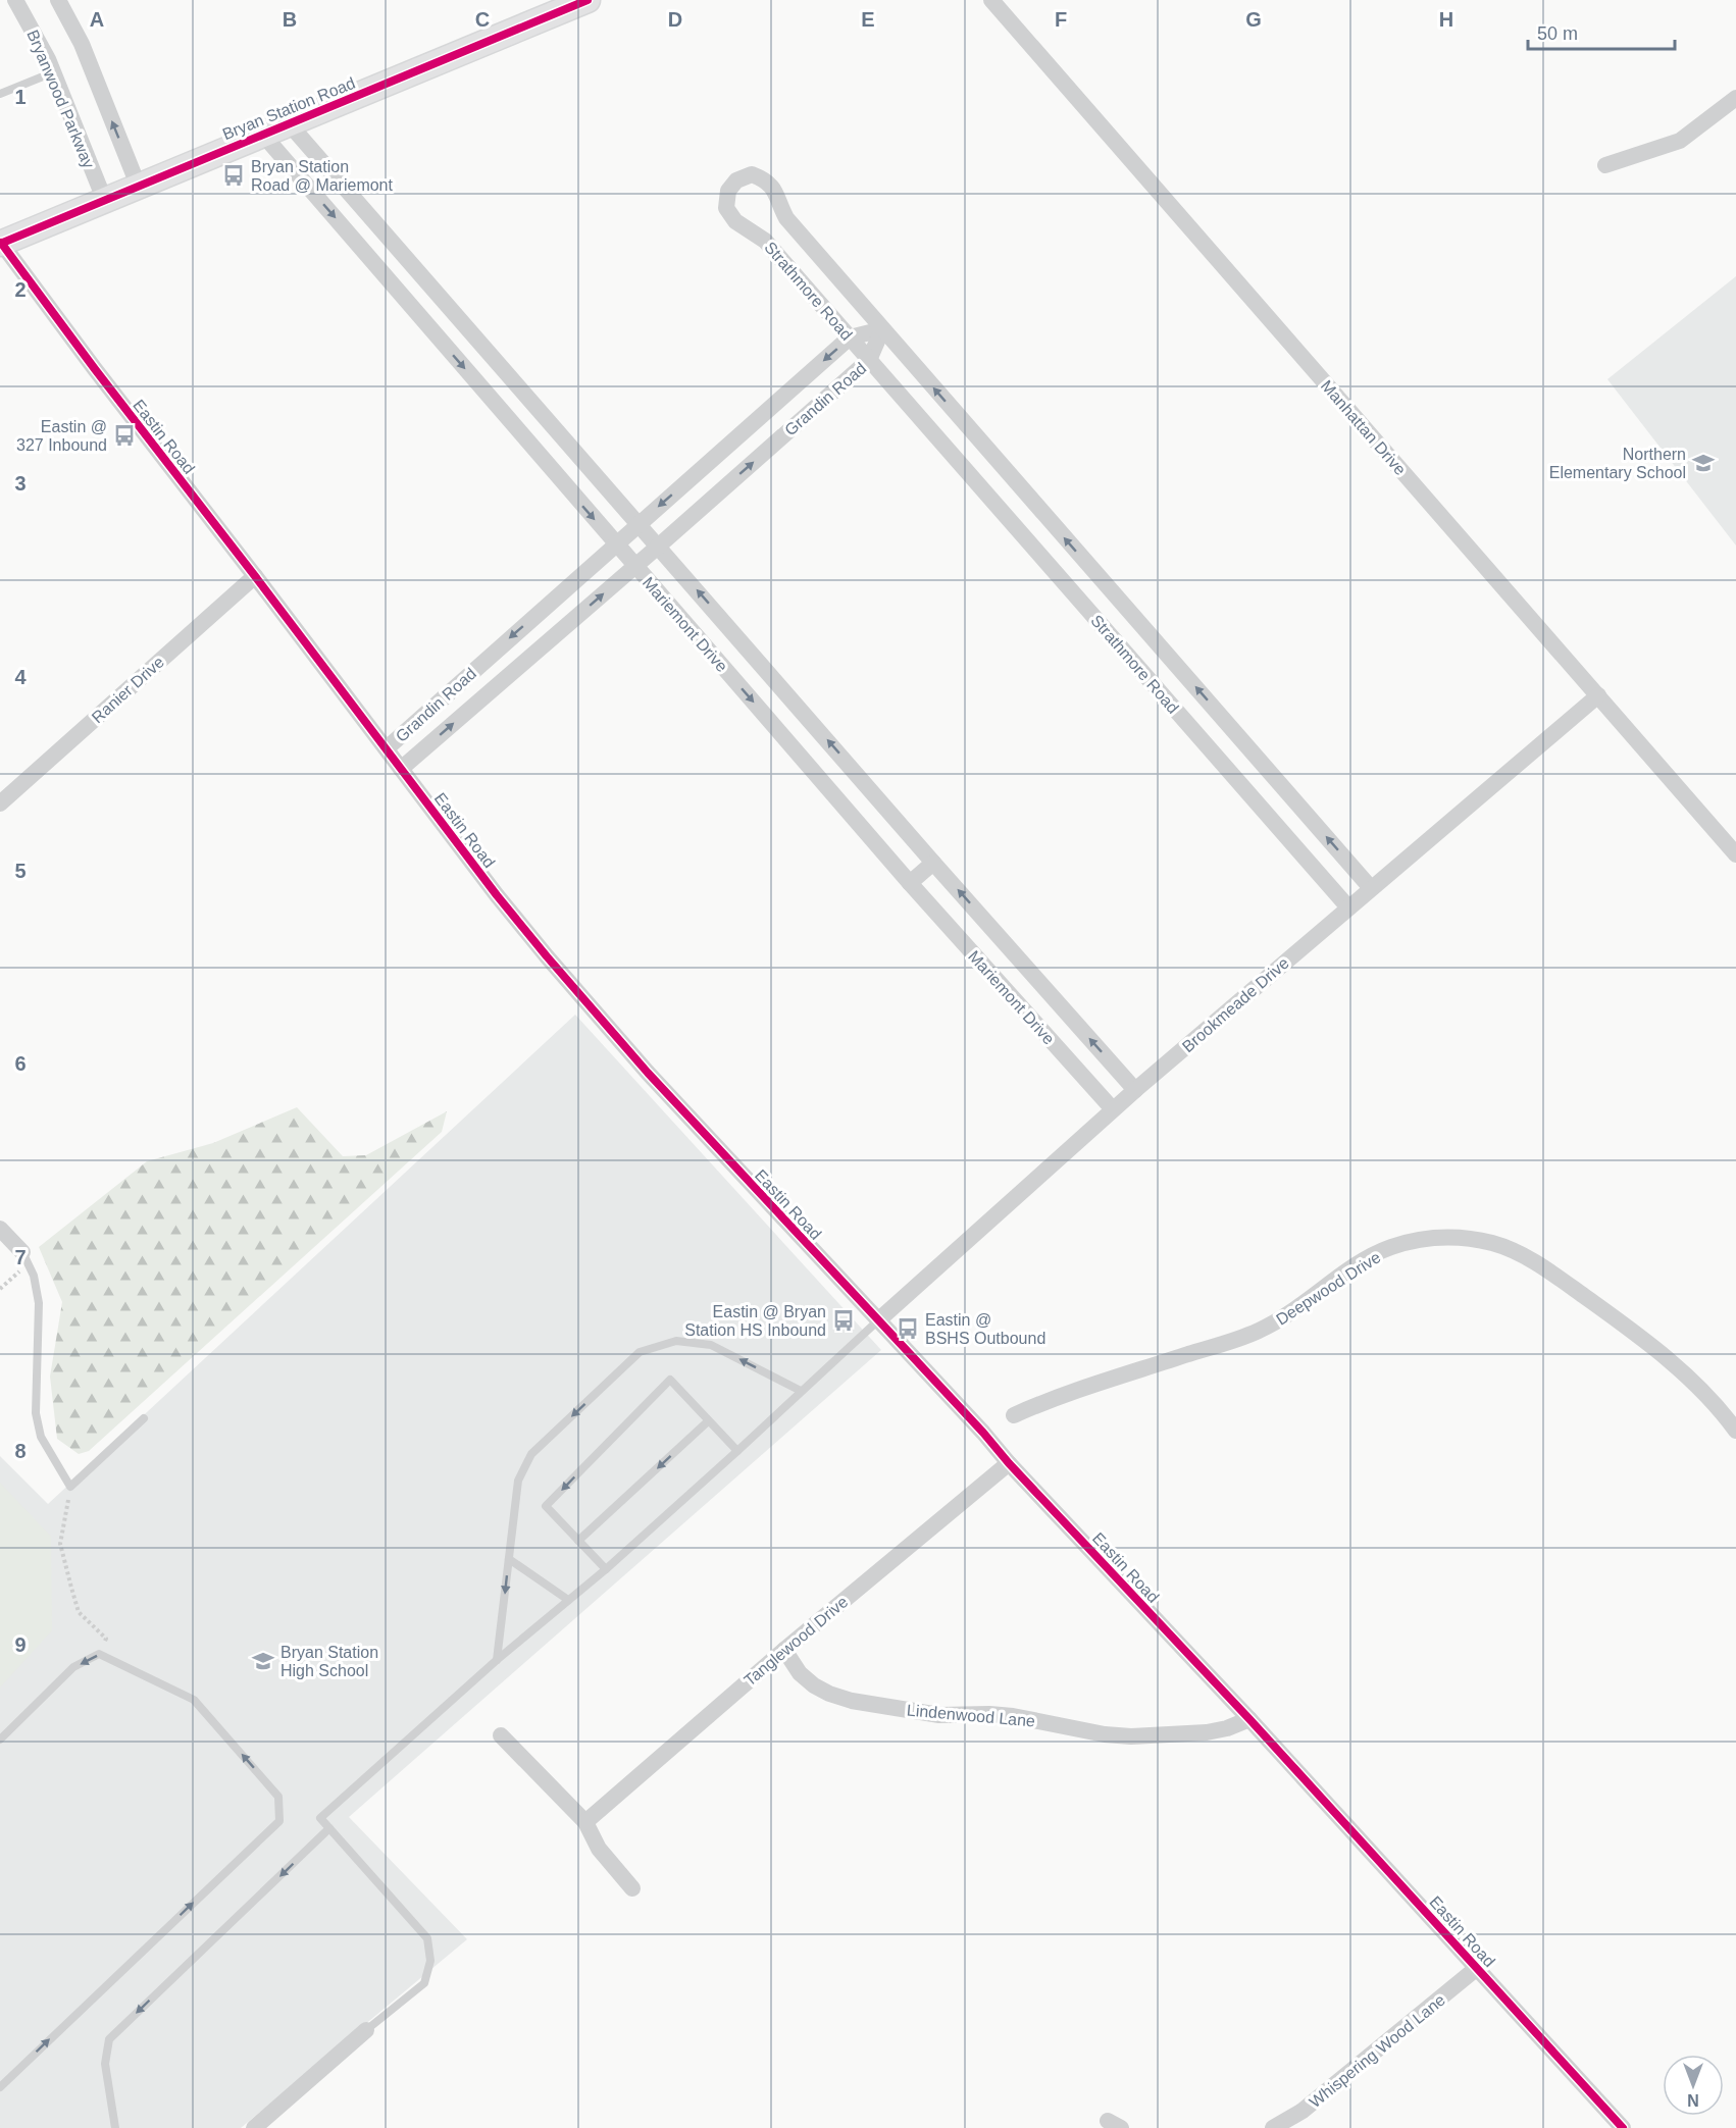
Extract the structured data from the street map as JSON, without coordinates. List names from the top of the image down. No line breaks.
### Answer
{"streets":{"main road":["Bryan Station Road"],"street":["Bryanwood Parkway","Strathmore Road","Grandin Road","Manhattan Drive","Eastin Road","Mariemont Drive","Ranier Drive","Brookmeade Drive","Deepwood Drive","Tanglewood Drive","Lindenwood Lane","Whispering Wood Lane"]},"crossings":[["Bryanwood Parkway","Bryan Station Road"],["Bryan Station Road","Eastin Road"],["Bryan Station Road","Mariemont Drive"],["Strathmore Road","Grandin Road"],["Strathmore Road","Brookmeade Drive"],["Grandin Road","Eastin Road"],["Grandin Road","Mariemont Drive"],["Manhattan Drive","Brookmeade Drive"],["Eastin Road","Ranier Drive"],["Eastin Road","Brookmeade Drive"],["Eastin Road","Tanglewood Drive"],["Eastin Road","Lindenwood Lane"],["Eastin Road","Whispering Wood Lane"],["Mariemont Drive","Brookmeade Drive"],["Tanglewood Drive","Lindenwood Lane"]],"places":{"bus stop":["Bryan Station Road @ Mariemont","Eastin @ 327 Inbound","Eastin @ Bryan Station HS Inbound","Eastin @ BSHS Outbound"],"school or university":["Northern Elementary School","Bryan Station High School"]},"scale_bar":"50 m","north":"bottom","grid":{"columns":["A","B","C","D","E","F","G","H"],"rows":["1","2","3","4","5","6","7","8","9"]}}
